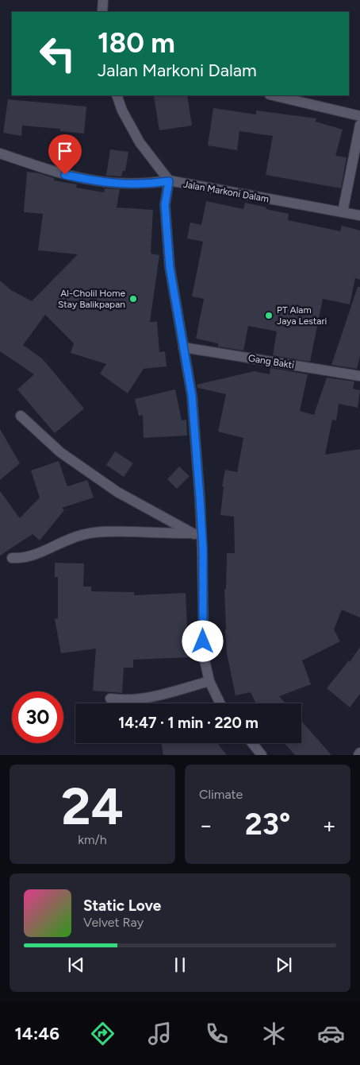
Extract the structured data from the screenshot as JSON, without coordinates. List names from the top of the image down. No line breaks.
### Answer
{"streets":{"street":["Jalan Markoni Dalam","Gang Bakti"]},"places":["Al-Cholil Home Stay Balikpapan","PT Alam Jaya Lestari"],"page":{"turn":["180 m","Jalan Markoni Dalam"],"limit":"30","trip":"14:47 · 1 min · 220 m","tile":[["24","km/h"],"Climate"],"heat":["−","23°","+"],"song":["Static Love","Velvet Ray"],"tabs":"14:46"}}
